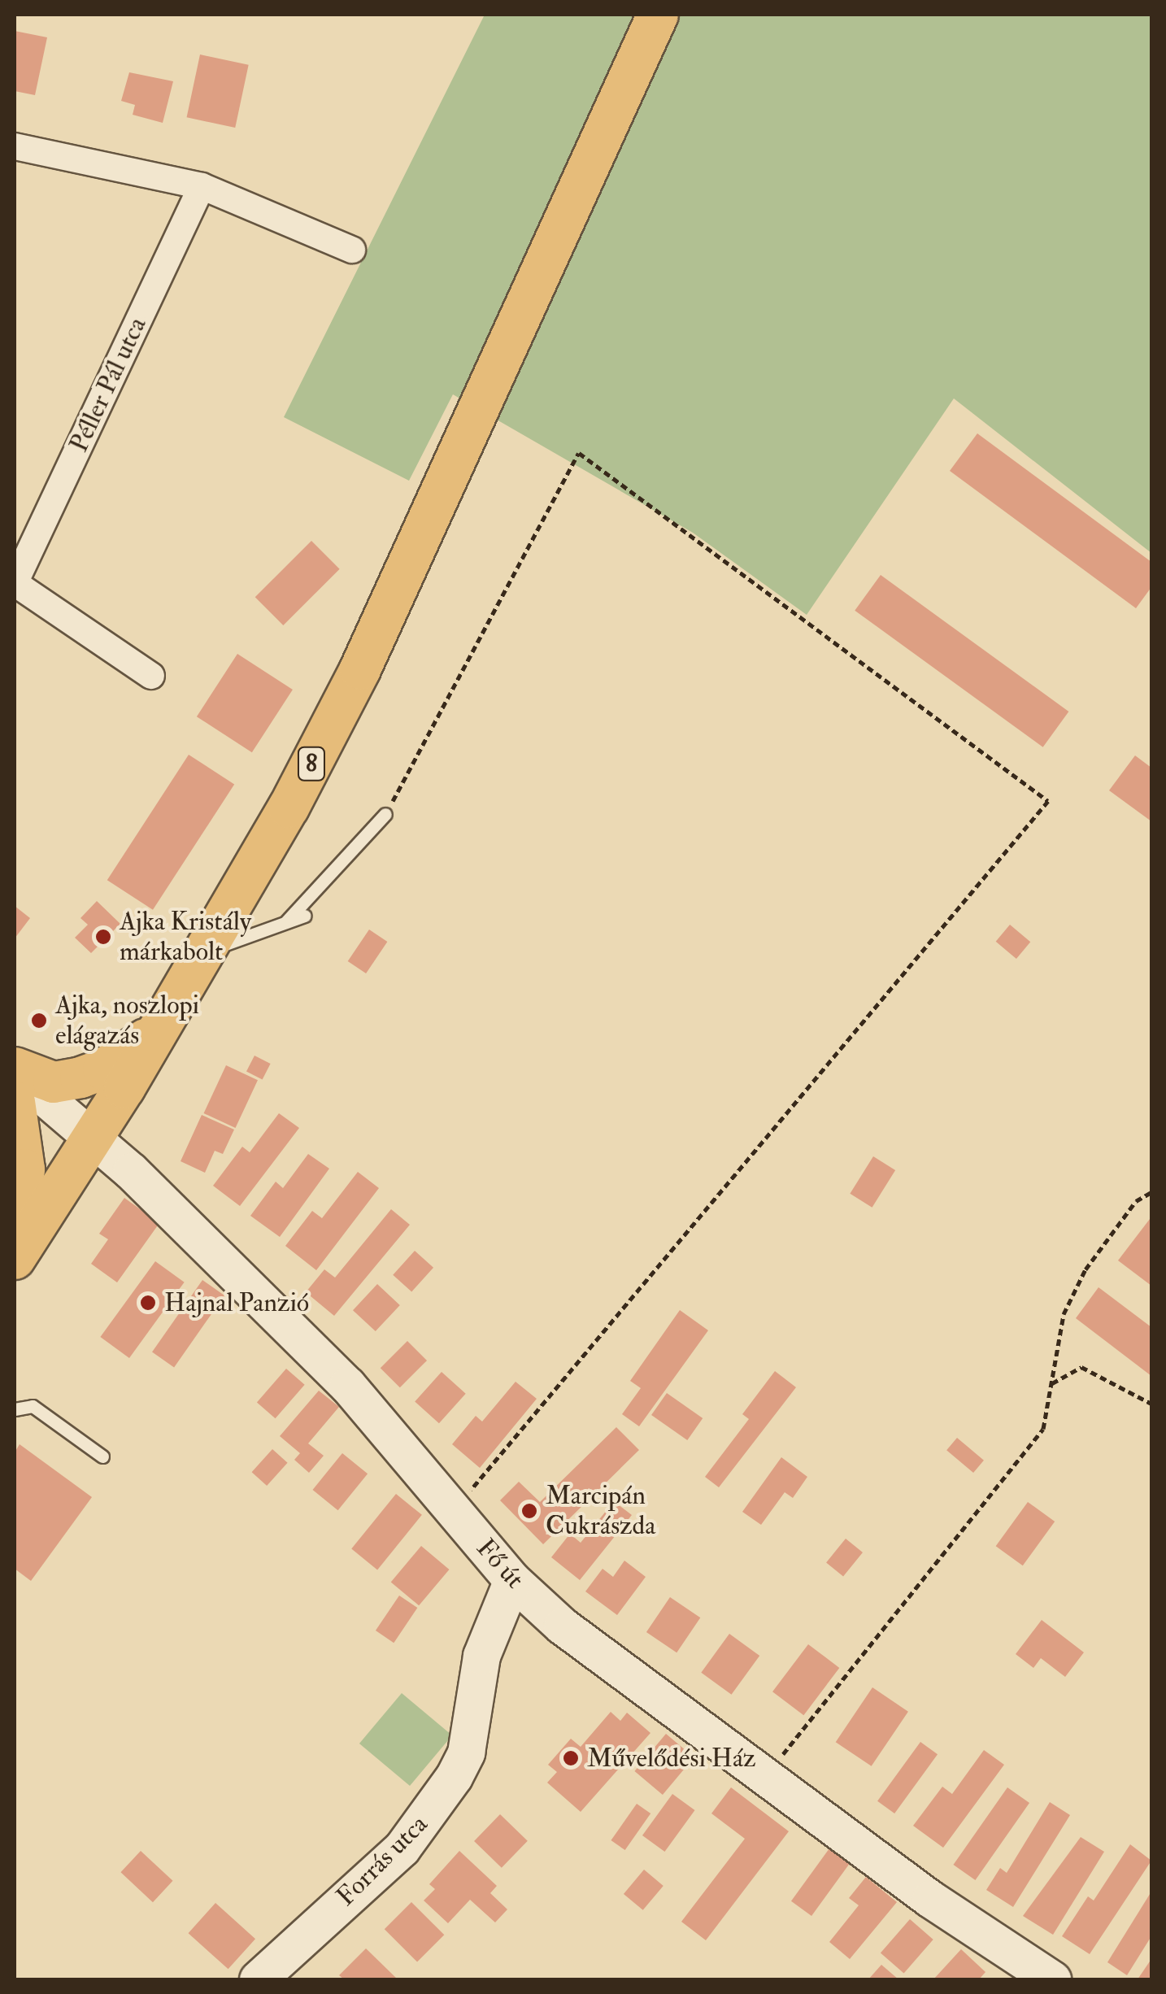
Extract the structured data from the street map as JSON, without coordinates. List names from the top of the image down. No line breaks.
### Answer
{"streets":{"main road":["8","Fő út","Forrás utca"],"street":["Péller Pál utca"]},"crossings":[["8","Fő út"],["Fő út","Forrás utca"]],"places":["Ajka Kristály márkabolt","Ajka, noszlopi elágazás","Hajnal Panzió","Marcipán Cukrászda","Művelődési Ház"]}
